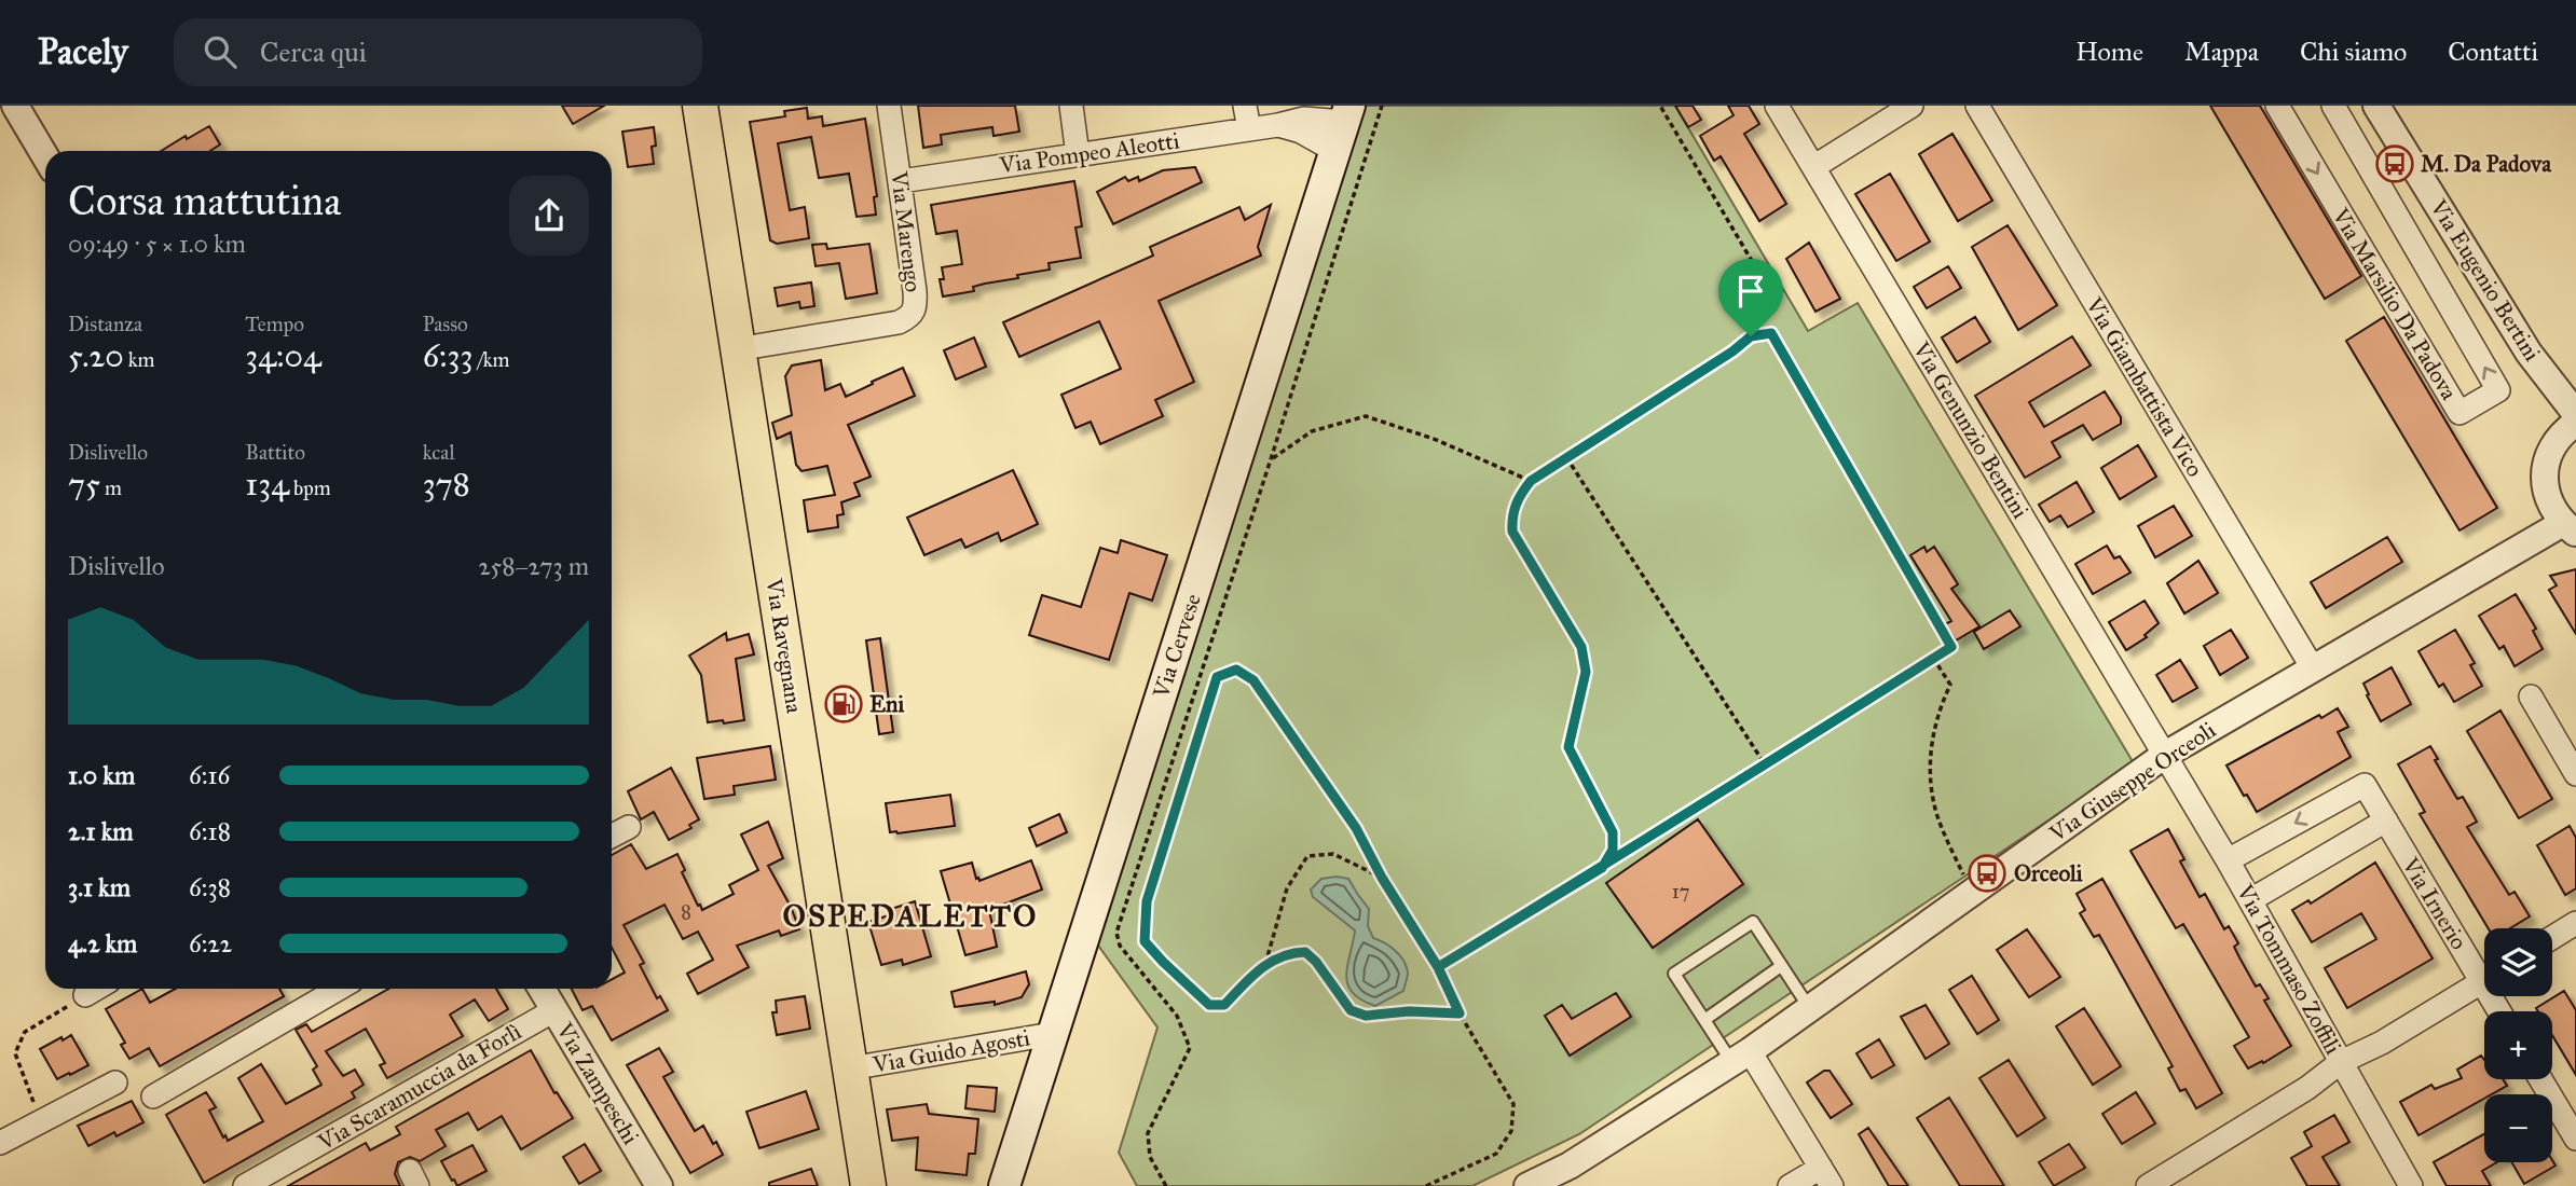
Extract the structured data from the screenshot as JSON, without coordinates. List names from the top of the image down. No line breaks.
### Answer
{"streets":{"main road":["Via Ravegnana","Via Cervese"],"street":["Via Pompeo Aleotti","Via Marengo","Via Eugenio Bertini","Via Marsilio Da Padova","Via Giambattista Vico","Via Genunzio Bentini","Via Giuseppe Orceoli","Via Irnerio","Via Tommaso Zoffili","Via Guido Agosti","Via Zampeschi","Via Scaramuccia da Forlì"]},"crossings":[["Via Pompeo Aleotti","Via Marengo"],["Via Pompeo Aleotti","Via Cervese"],["Via Marengo","Via Ravegnana"],["Via Giambattista Vico","Via Giuseppe Orceoli"],["Via Genunzio Bentini","Via Giuseppe Orceoli"],["Via Genunzio Bentini","Via Tommaso Zoffili"],["Via Ravegnana","Via Guido Agosti"],["Via Cervese","Via Guido Agosti"],["Via Giuseppe Orceoli","Via Tommaso Zoffili"],["Via Irnerio","Via Tommaso Zoffili"],["Via Zampeschi","Via Scaramuccia da Forlì"]],"districts":["OSPEDALETTO"],"places":{"bus stop":["M. Da Padova","Orceoli"],"fuel station":["Eni"]},"house_numbers":["17","8"],"page":{"header":"Pacely","search":"Cerca qui","nav":["Home","Mappa","Chi siamo","Contatti"],"heading":["Corsa mattutina","09:49 · 5 × 1.0 km"],"stats":[["Distanza","5.20 km"],["Tempo","34:04"],["Passo","6:33 /km"],["Dislivello","75 m"],["Battito","134 bpm"],["kcal","378"]],"chart":["Dislivello","258–273 m"],"list":[{"name":"1.0 km","note":"6:16"},{"name":"2.1 km","note":"6:18"},{"name":"3.1 km","note":"6:38"},{"name":"4.2 km","note":"6:22"}],"map_buttons":["+","−"]}}
